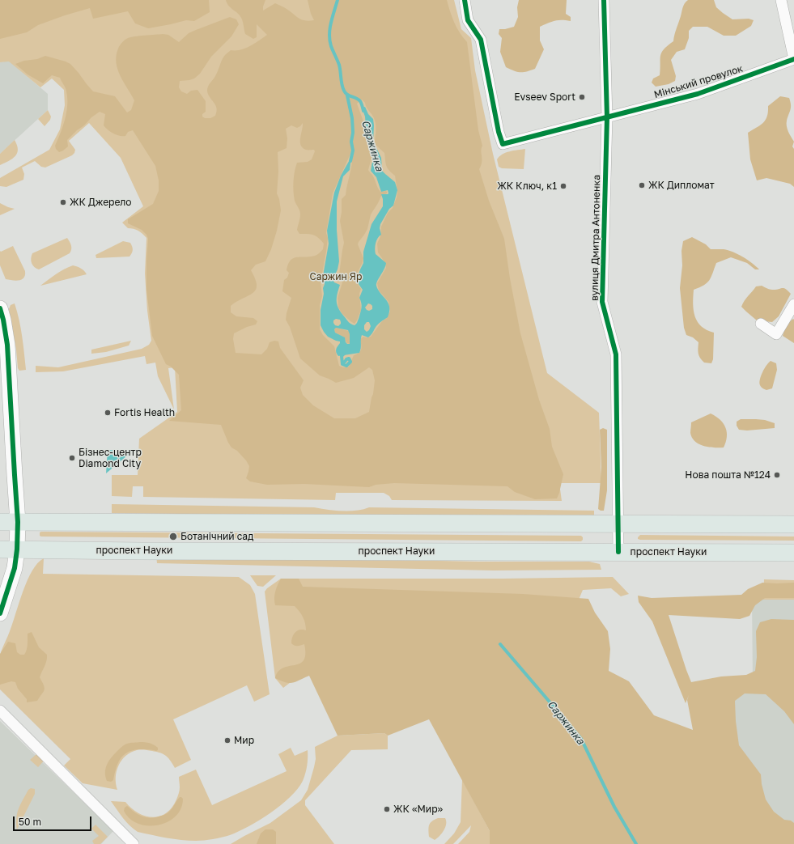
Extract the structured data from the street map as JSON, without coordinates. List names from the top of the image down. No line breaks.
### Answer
{"streets":{"main road":["проспект Науки"],"street":["Мінський провулок","вулиця Дмитра Антоненка"]},"crossings":[["Мінський провулок","вулиця Дмитра Антоненка"],["вулиця Дмитра Антоненка","проспект Науки"]],"water":["Саржинка"],"parks":["Саржин Яр"],"places":["Evseev Sport","ЖК Дипломат","ЖК Ключ, к1","ЖК Джерело","Fortis Health","Бізнес-центр Diamond City","Нова пошта №124","Ботанічний сад","Мир","ЖК «Мир»"],"scale_bar":"50 m"}
